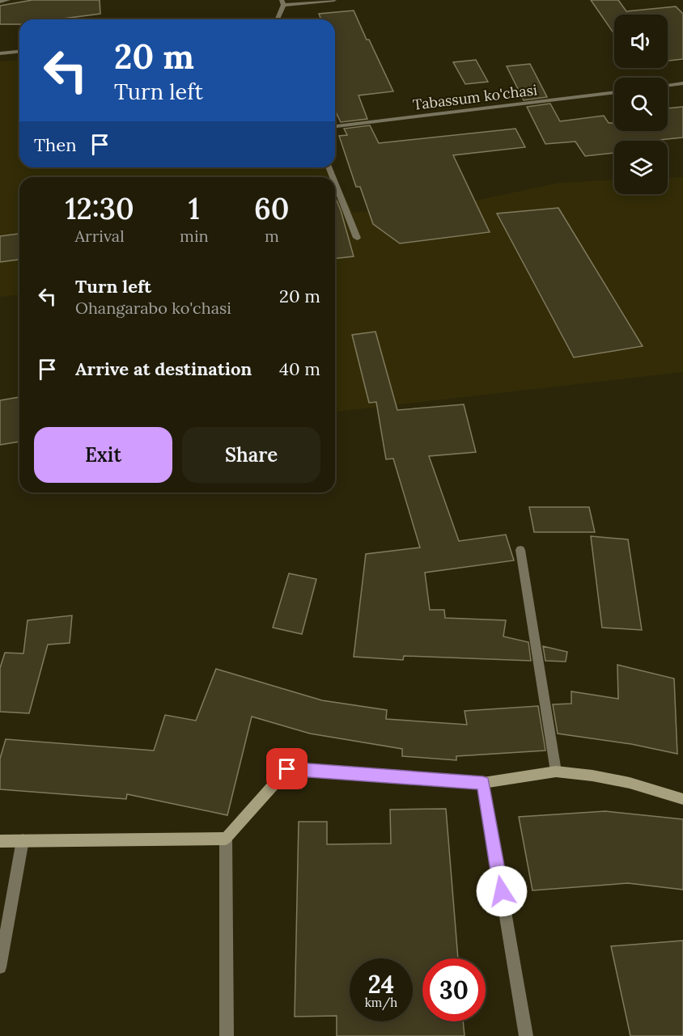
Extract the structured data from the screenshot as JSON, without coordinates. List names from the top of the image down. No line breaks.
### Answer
{"streets":{"street":["Tabassum ko'chasi"]},"page":{"turn":["20 m","Turn left"],"then":"Then","eta":["12:30","Arrival","1","min","60","m"],"list":[{"name":"Turn left","note":"Ohangarabo ko'chasi","value":"20 m"},{"name":"Arrive at destination","value":"40 m"}],"buttons":["Exit","Share"],"speed":"24 km/h","limit":"30"}}
